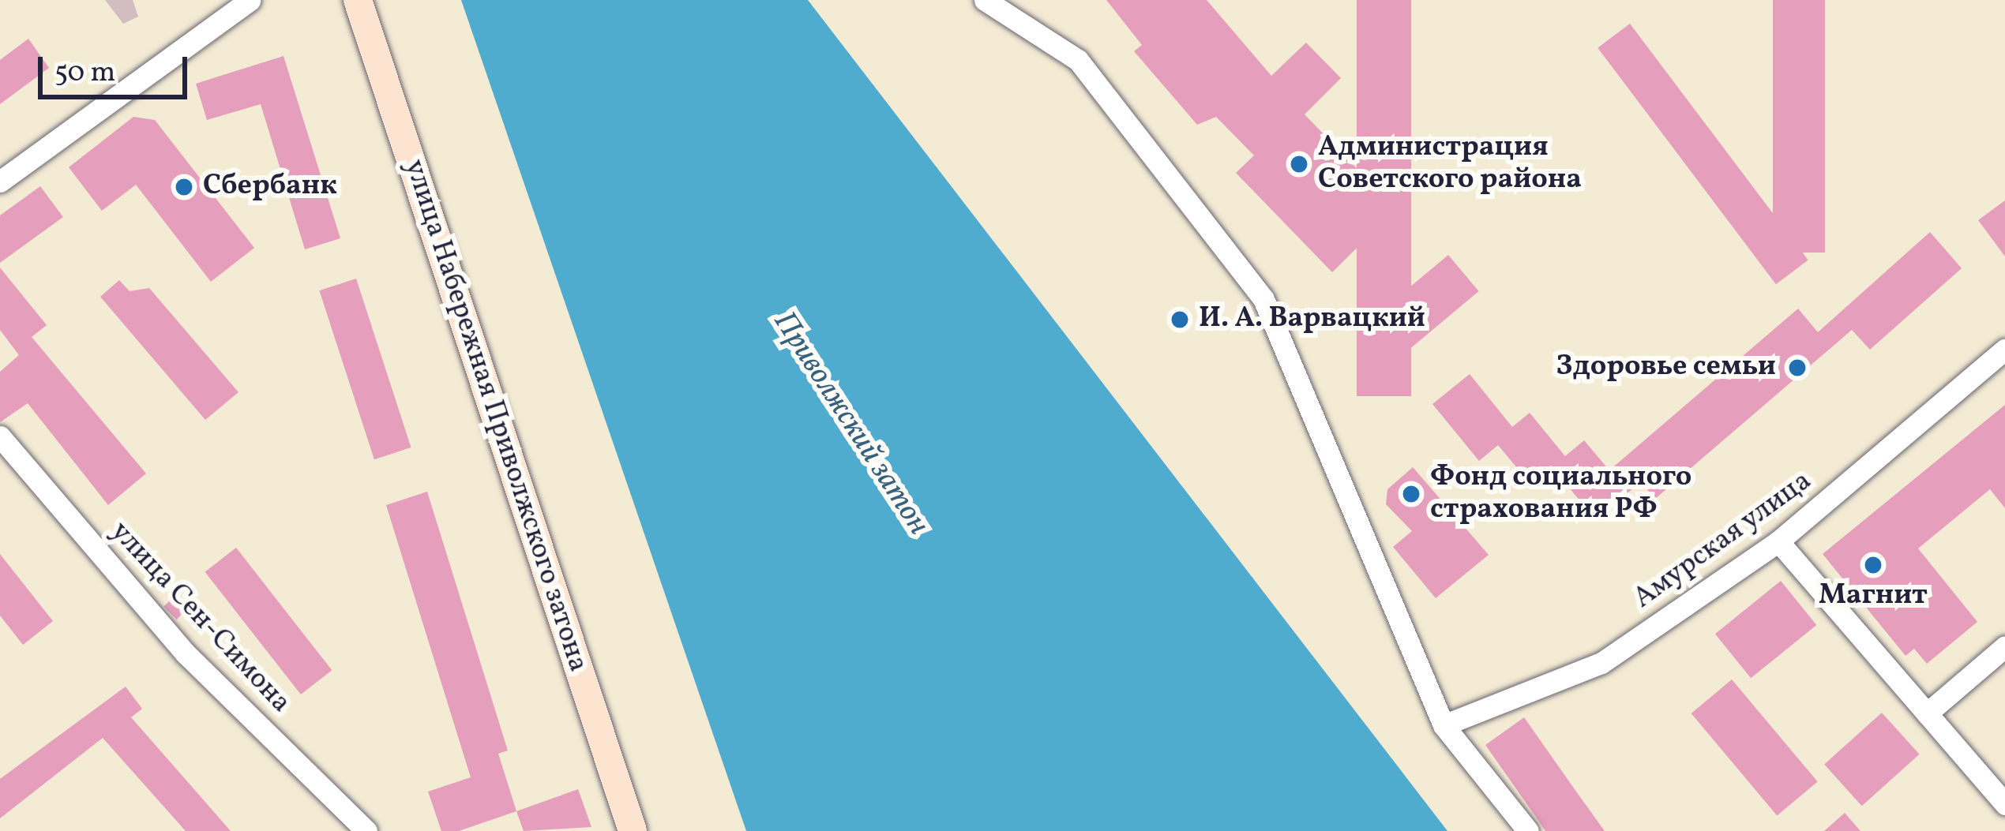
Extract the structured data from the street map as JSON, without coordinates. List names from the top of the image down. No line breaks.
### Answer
{"streets":{"main road":["улица Набережная Приволжского затона"],"street":["Амурская улица","улица Сен-Симона"]},"water":["Приволжский затон"],"places":["Администрация Советского района","Сбербанк","И. А. Варвацкий","Здоровье семьи","Фонд социального страхования РФ","Магнит"],"scale_bar":"50 m"}
